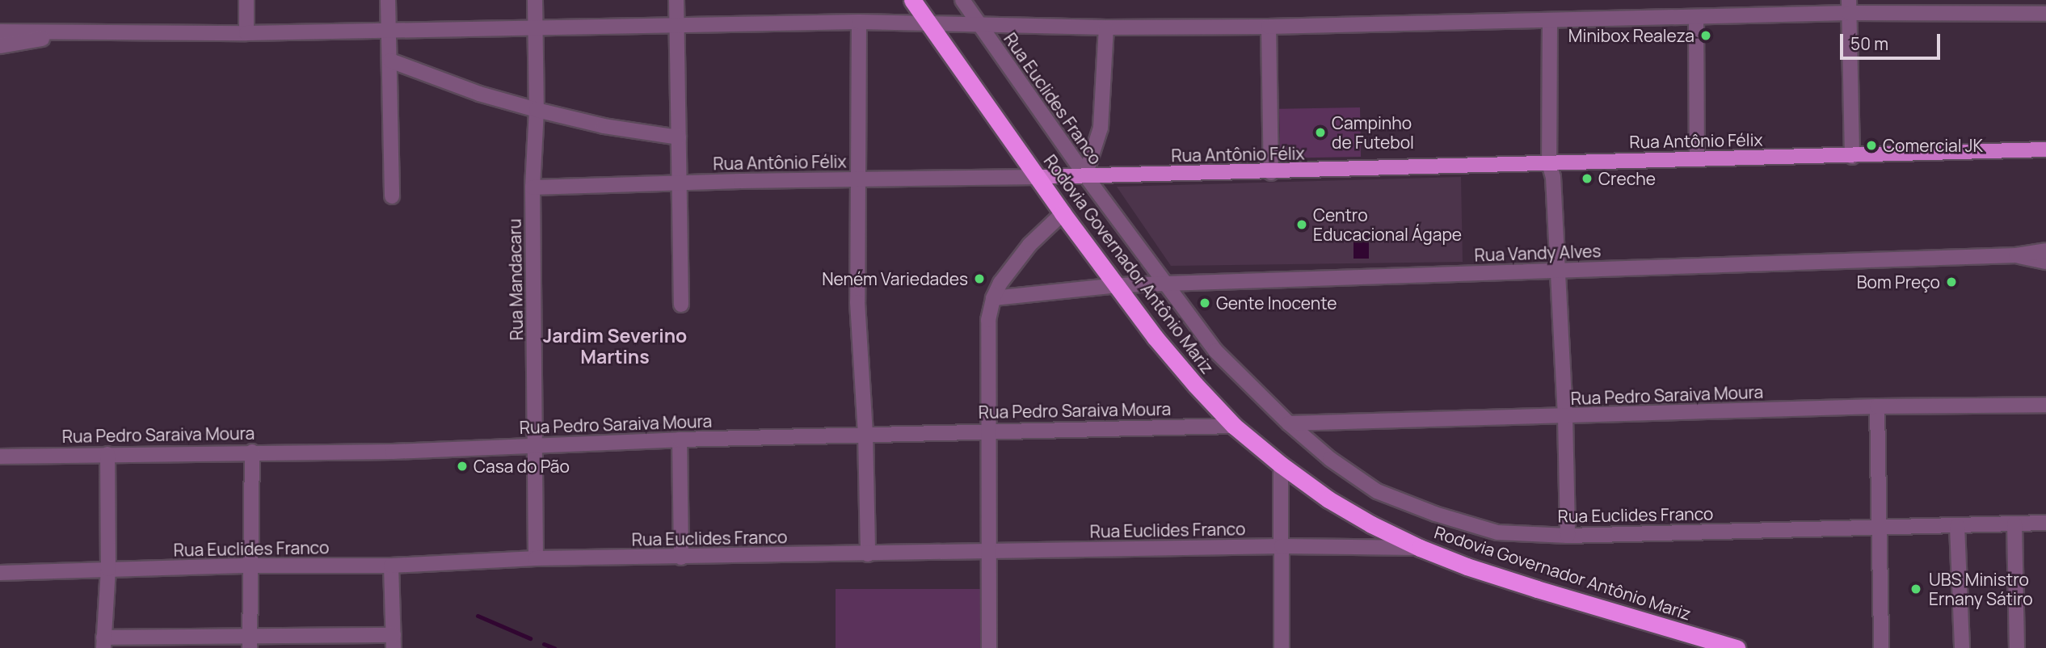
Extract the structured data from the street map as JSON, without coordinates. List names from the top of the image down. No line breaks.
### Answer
{"streets":{"highway":["Rodovia Governador Antônio Mariz"],"main road":["Rua Antônio Félix"],"street":["Rua Euclides Franco","Rua Vandy Alves","Rua Mandacaru","Rua Pedro Saraiva Moura"]},"crossings":[["Rua Euclides Franco","Rua Antônio Félix"],["Rua Euclides Franco","Rua Vandy Alves"],["Rua Euclides Franco","Rodovia Governador Antônio Mariz"],["Rua Euclides Franco","Rua Mandacaru"],["Rua Euclides Franco","Rua Pedro Saraiva Moura"],["Rua Antônio Félix","Rodovia Governador Antônio Mariz"],["Rua Antônio Félix","Rua Mandacaru"],["Rua Vandy Alves","Rodovia Governador Antônio Mariz"],["Rodovia Governador Antônio Mariz","Rua Pedro Saraiva Moura"],["Rua Mandacaru","Rua Pedro Saraiva Moura"]],"districts":["Jardim Severino Martins"],"places":["Minibox Realeza","Campinho de Futebol","Comercial JK","Creche","Centro Educacional Ágape","Neném Variedades","Bom Preço","Gente Inocente","Casa do Pão","UBS Ministro Ernany Sátiro"],"scale_bar":"50 m"}
